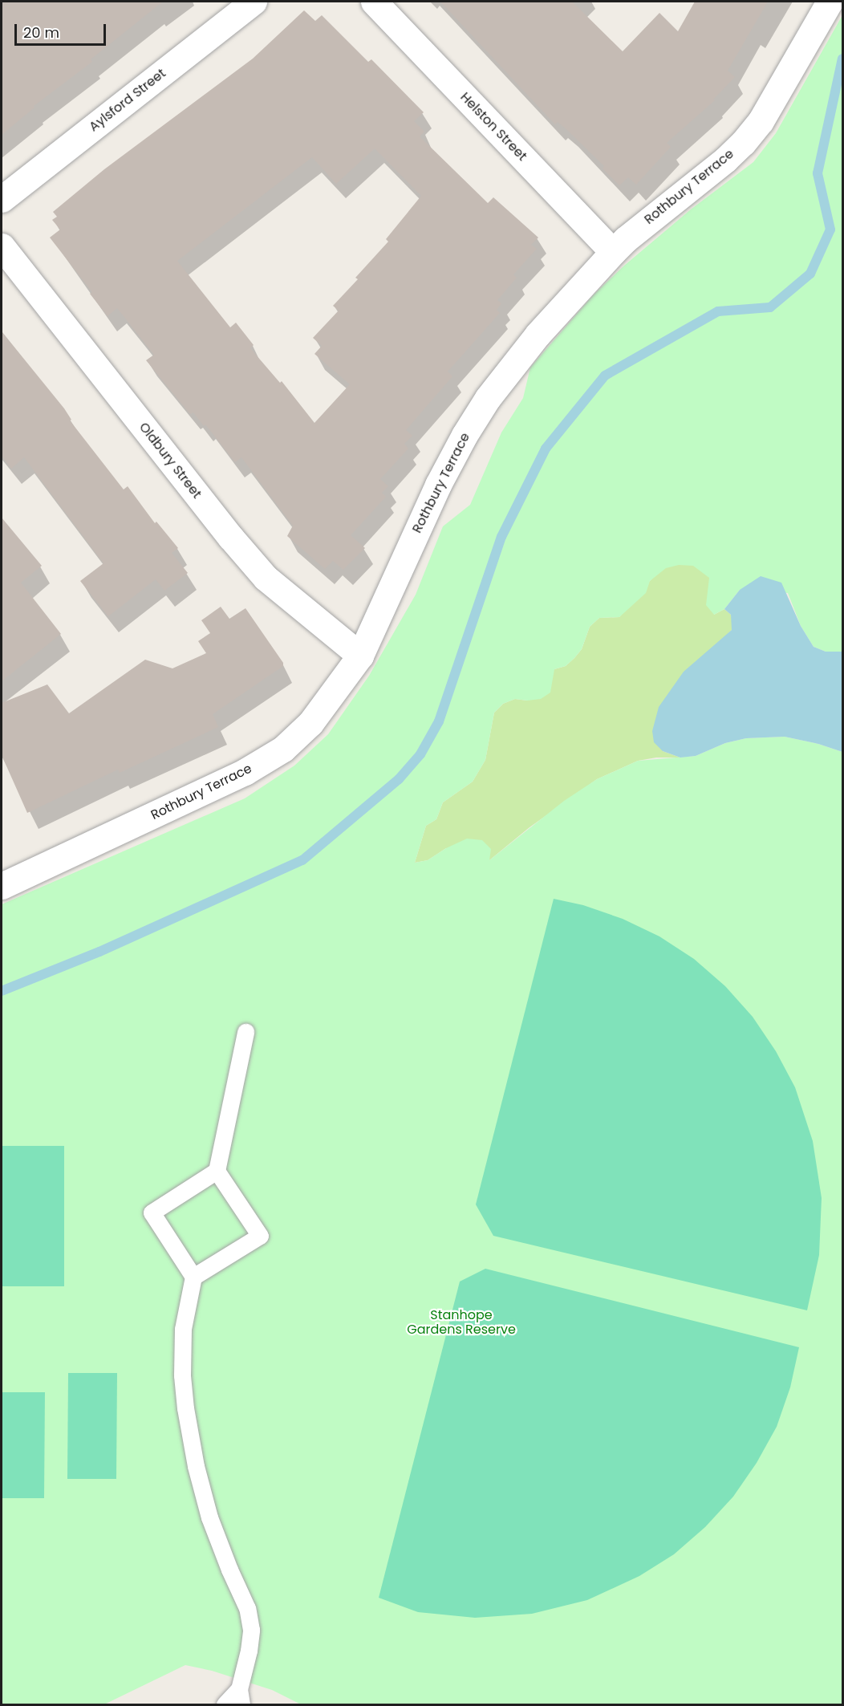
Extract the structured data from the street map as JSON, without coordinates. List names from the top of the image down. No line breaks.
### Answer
{"streets":{"street":["Aylsford Street","Helston Street","Rothbury Terrace","Oldbury Street"]},"crossings":[["Helston Street","Rothbury Terrace"],["Rothbury Terrace","Oldbury Street"]],"parks":["Stanhope Gardens Reserve"],"scale_bar":"20 m"}
